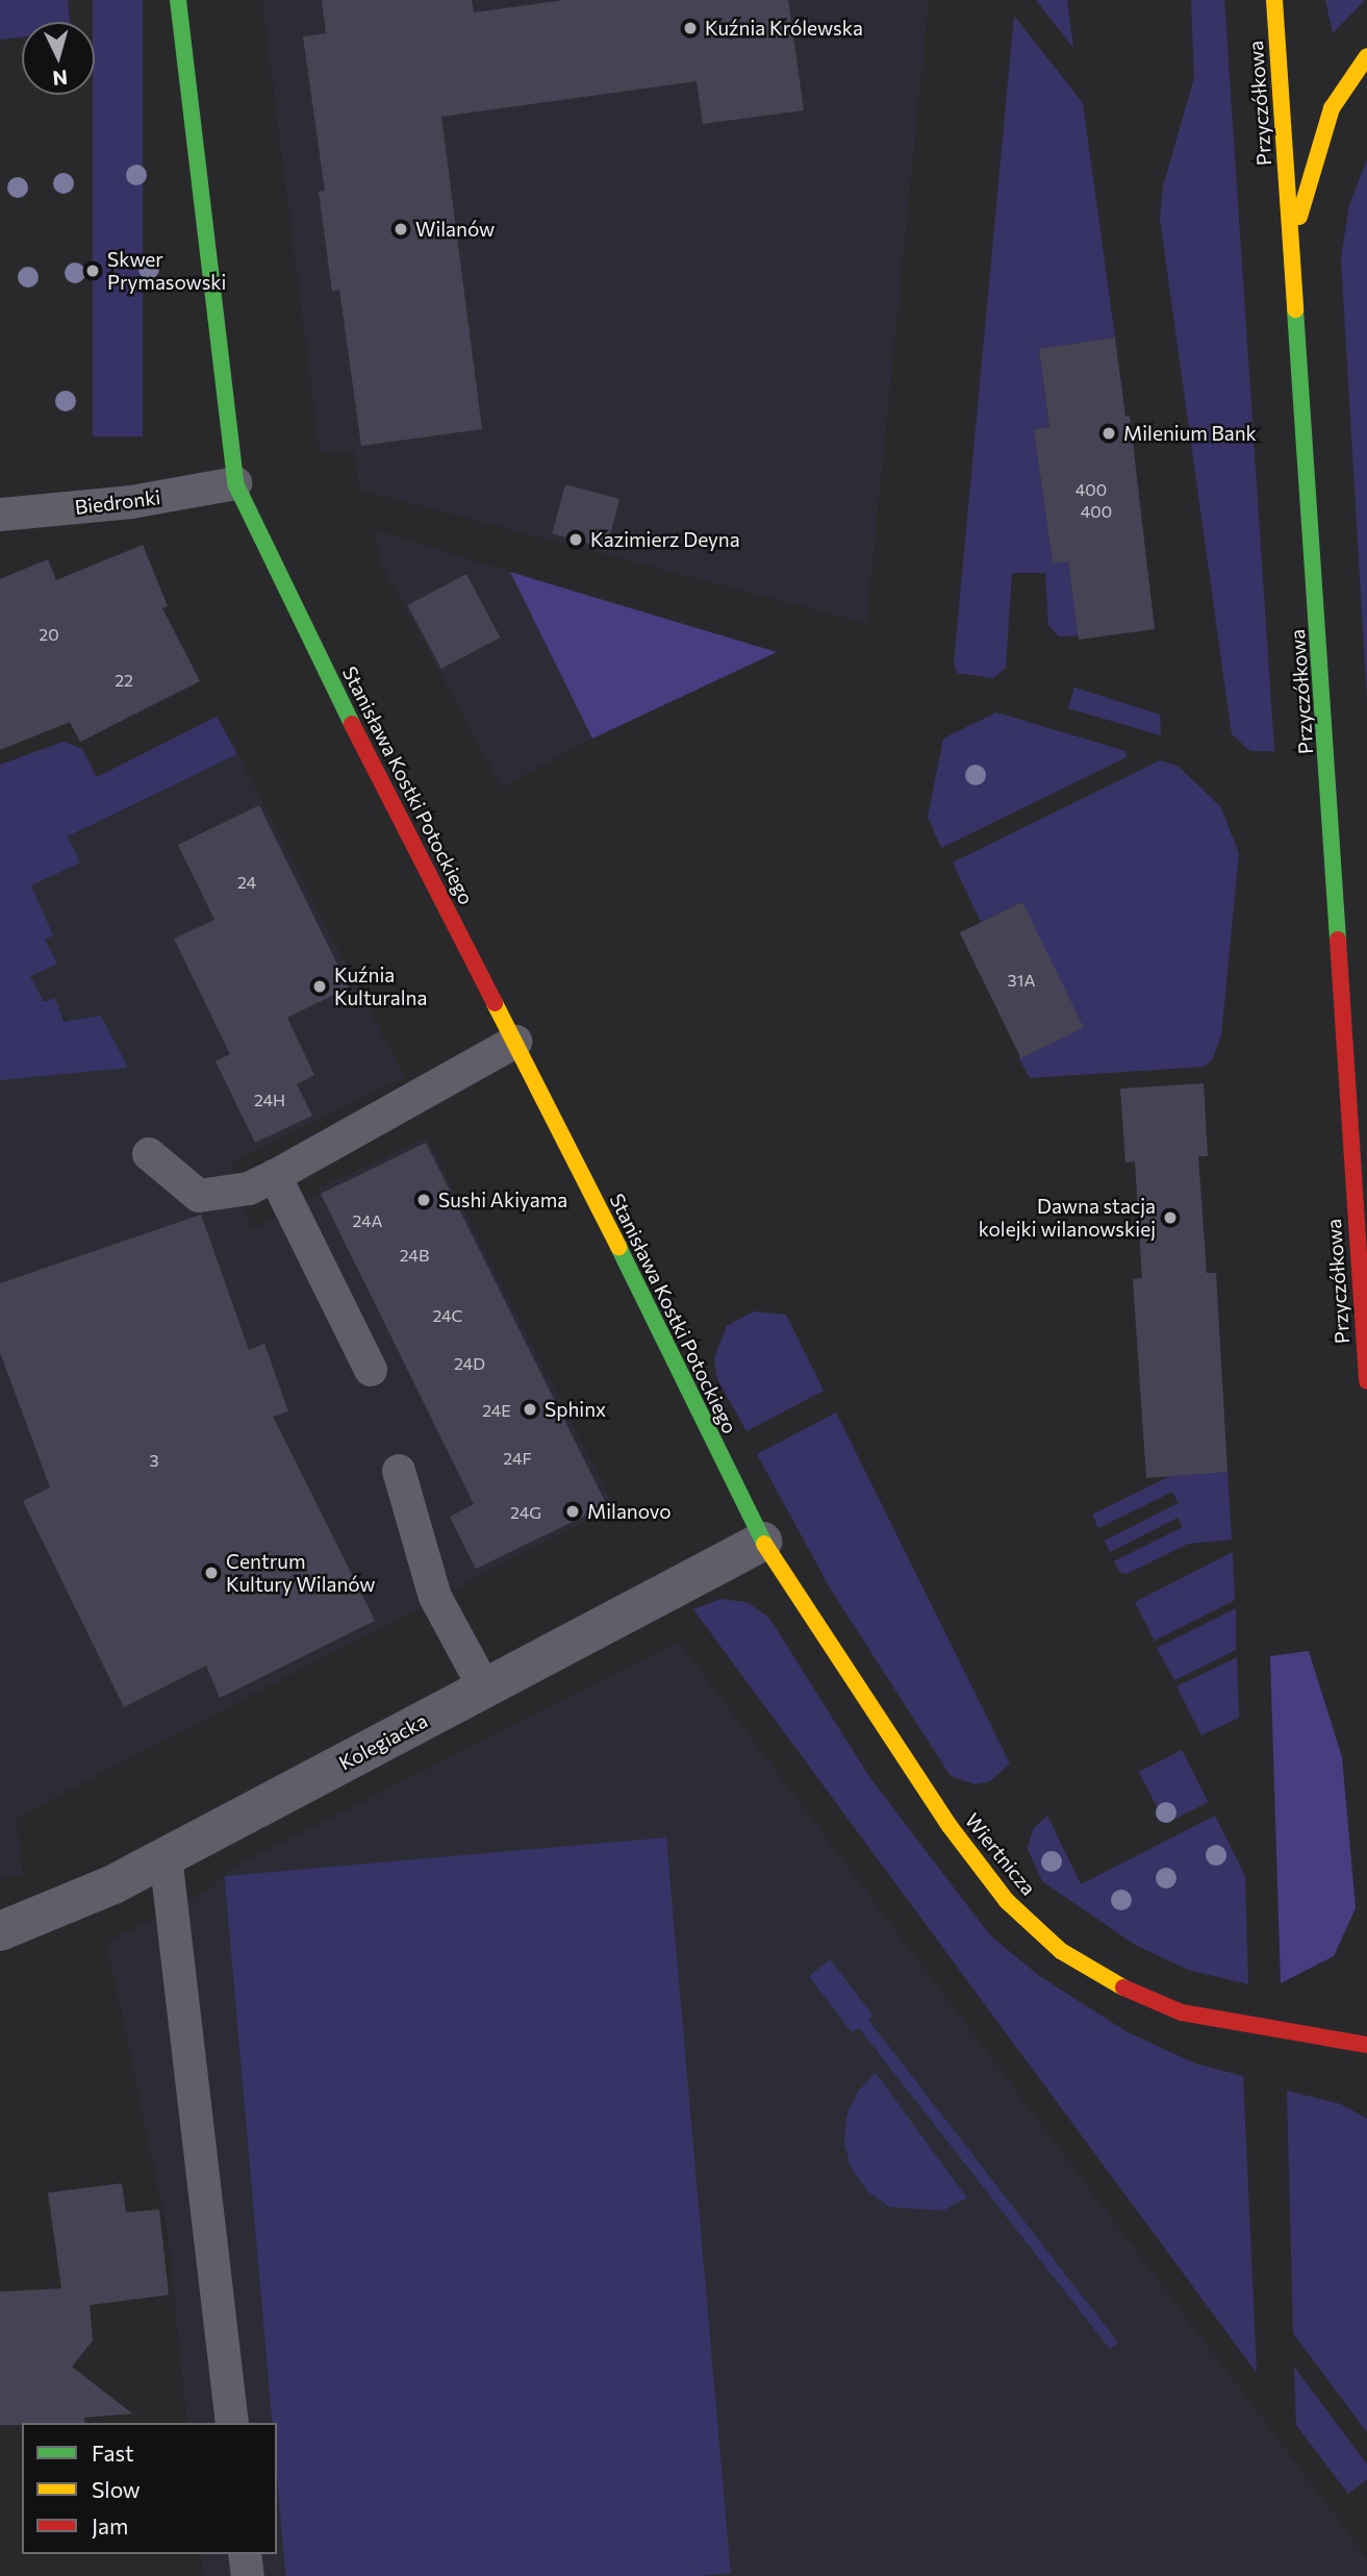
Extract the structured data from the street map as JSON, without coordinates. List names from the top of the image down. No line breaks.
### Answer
{"streets":{"street":["Przyczółkowa","Stanisława Kostki Potockiego","Kolegiacka","Wiertnicza"],"lane":["Biedronki"]},"crossings":[["Biedronki","Stanisława Kostki Potockiego"],["Stanisława Kostki Potockiego","Kolegiacka"],["Stanisława Kostki Potockiego","Wiertnicza"],["Kolegiacka","Wiertnicza"]],"places":["Kuźnia Królewska","Wilanów","Skwer Prymasowski","Milenium Bank","Kazimierz Deyna","Kuźnia Kulturalna","Sushi Akiyama","Dawna stacja kolejki wilanowskiej","Sphinx","Milanovo","Centrum Kultury Wilanów"],"house_numbers":["400","400","20","22","24","31A","24H","24A","24B","24C","24D","24E","24F","3","24G"],"legend":["Fast","Slow","Jam"],"north":"bottom"}
